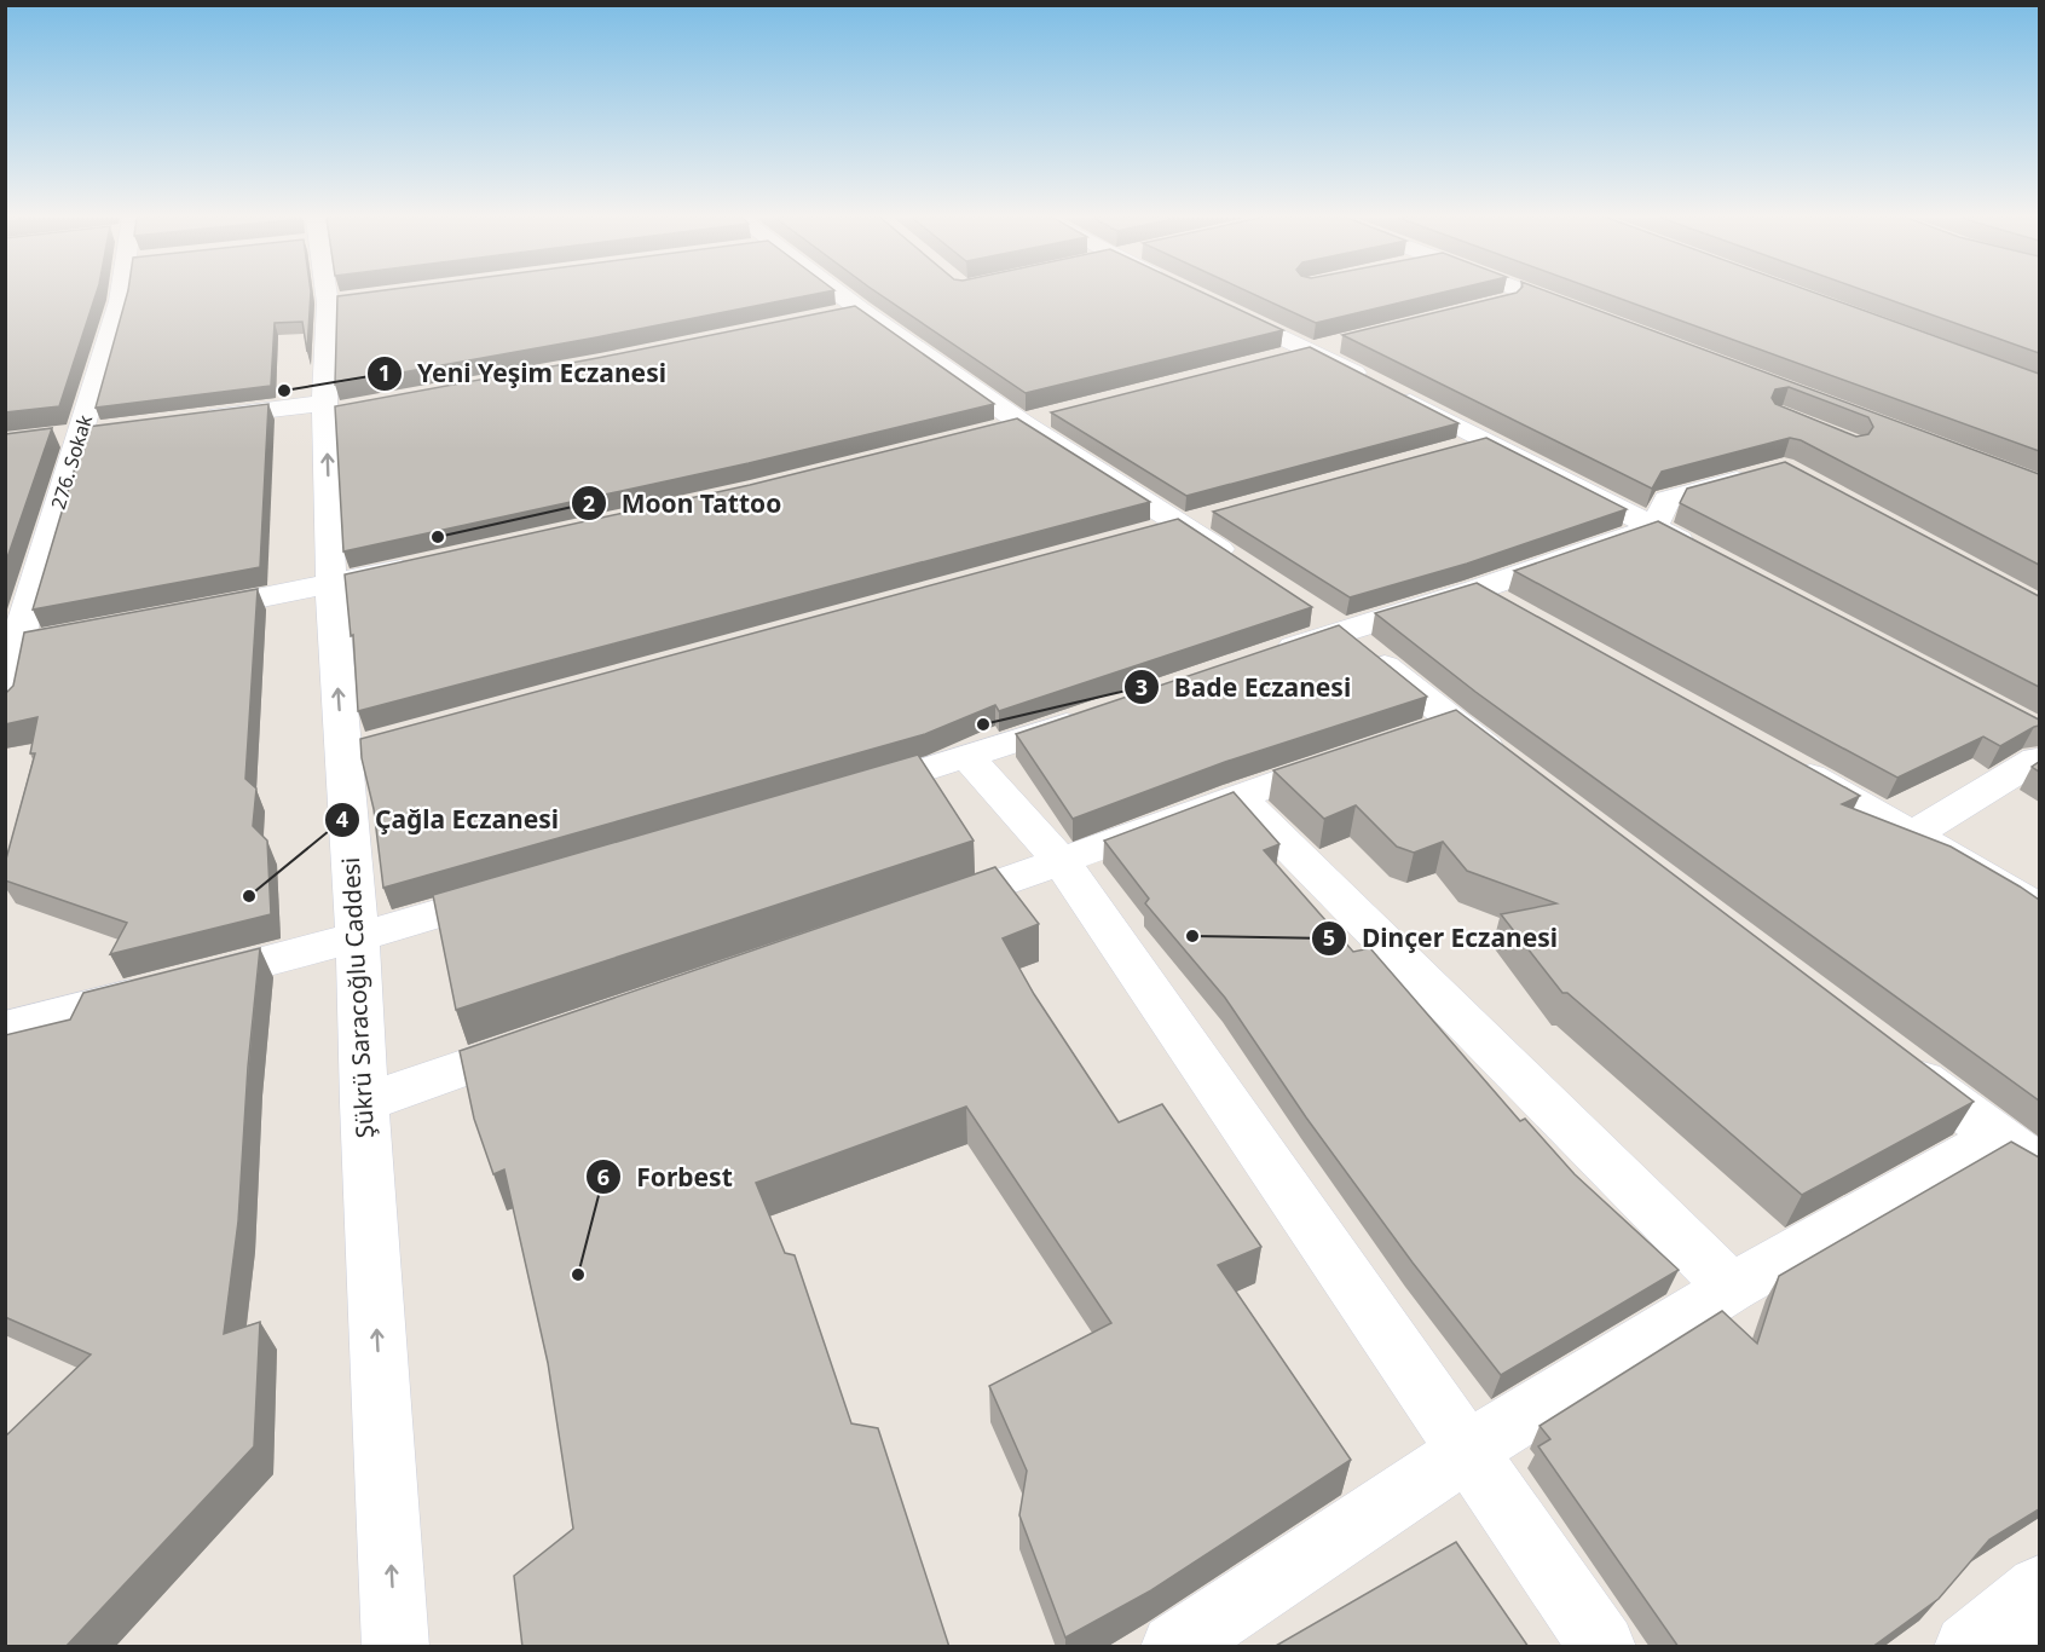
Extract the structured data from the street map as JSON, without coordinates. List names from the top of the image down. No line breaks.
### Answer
{"streets":{"street":["276. Sokak","Şükrü Saracoğlu Caddesi"]},"one_way":["Şükrü Saracoğlu Caddesi"],"places":["Yeni Yeşim Eczanesi","Moon Tattoo","Bade Eczanesi","Çağla Eczanesi","Dinçer Eczanesi","Forbest"]}
